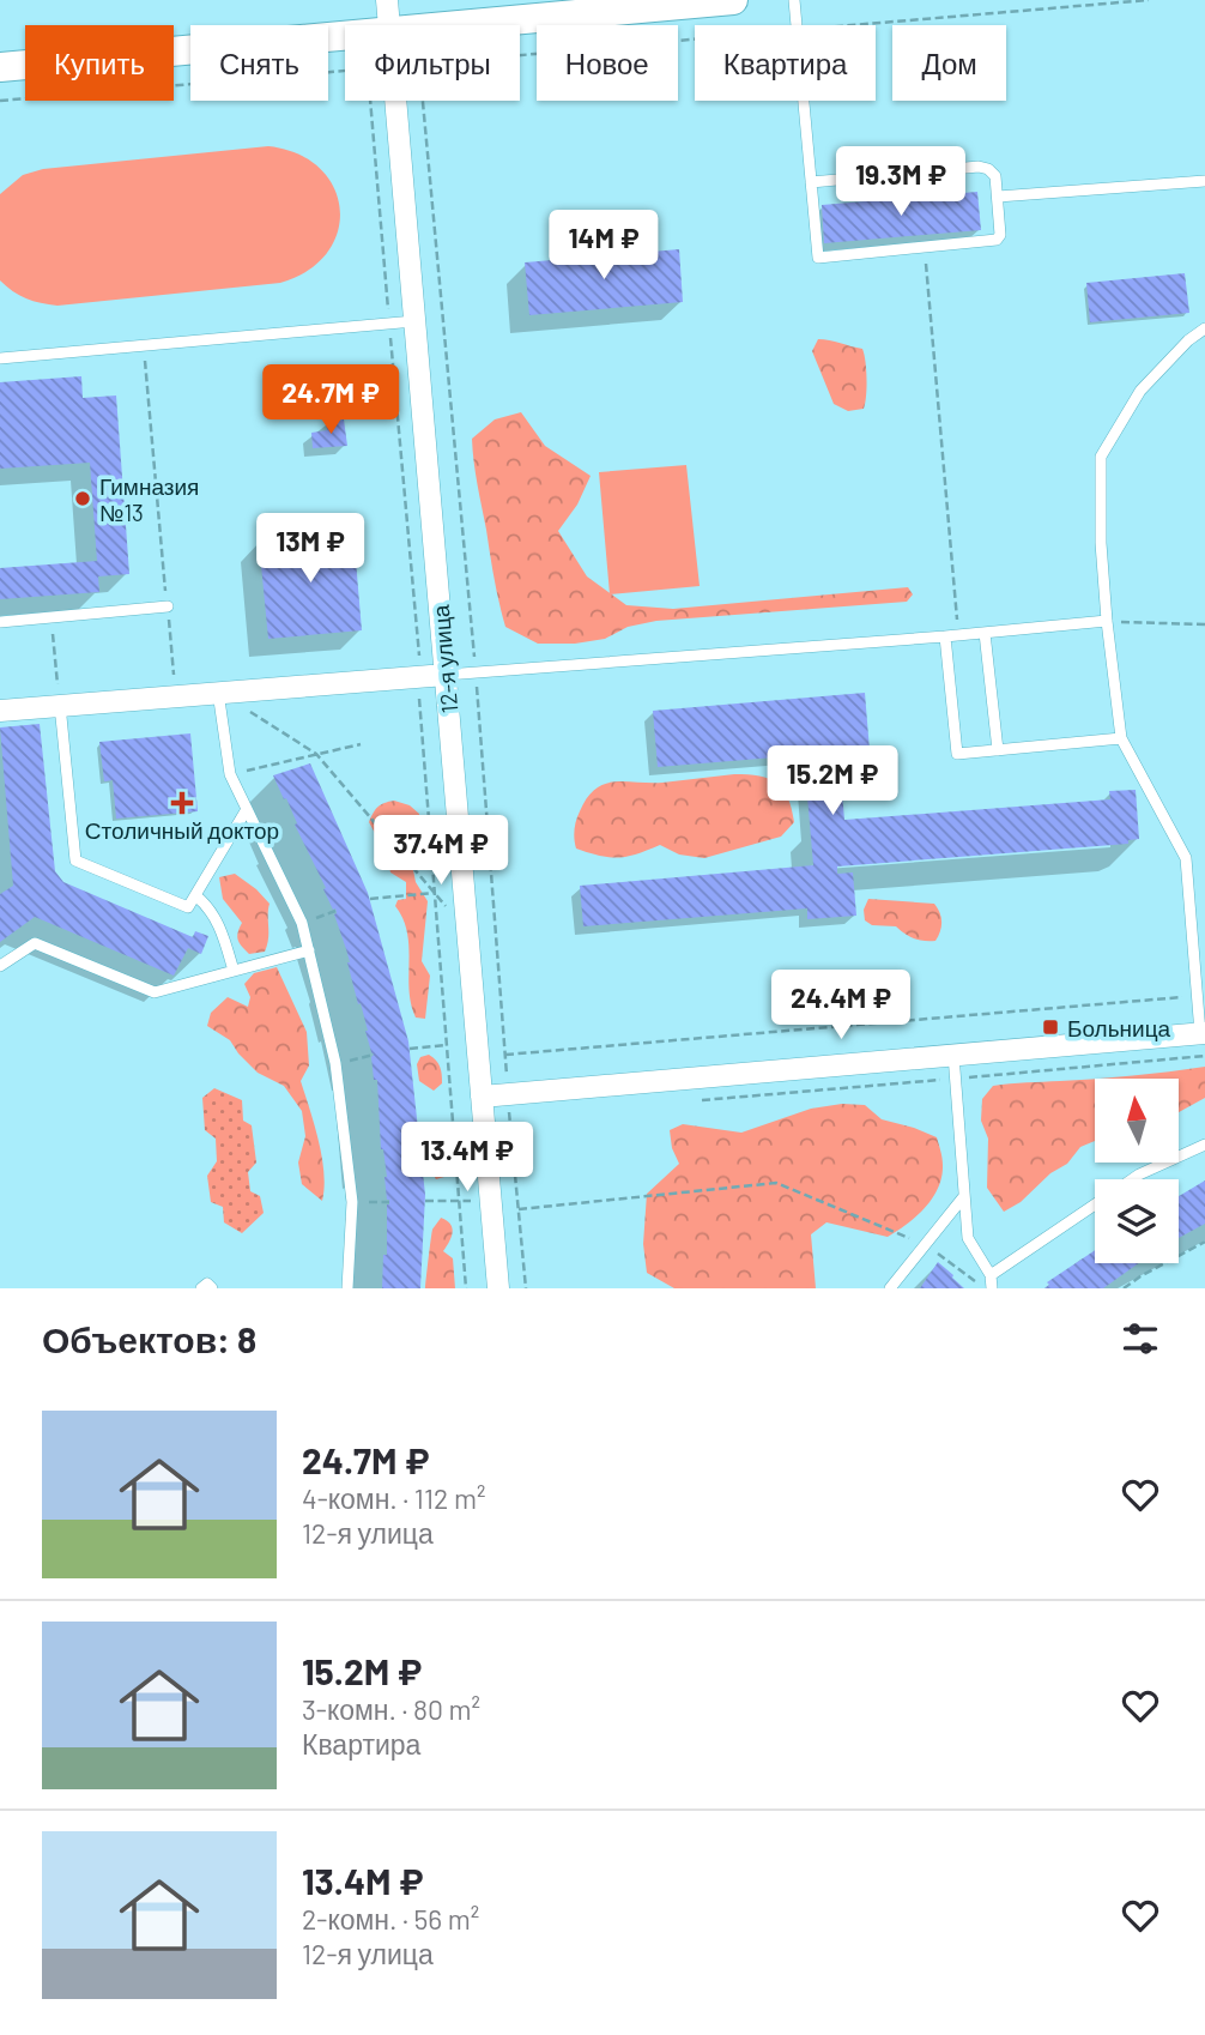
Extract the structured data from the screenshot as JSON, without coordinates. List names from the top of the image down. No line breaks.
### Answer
{"streets":{"street":["12-я улица"]},"places":{"other":["Гимназия №13"],"health":["Столичный доктор"],"transit":["Больница"]},"north":"top","page":{"chip":["Купить","Снять","Фильтры","Новое","Квартира","Дом"],"price":["19.3M ₽","14M ₽","24.7M ₽","13M ₽","15.2M ₽","37.4M ₽","24.4M ₽","13.4M ₽"],"heading":"Объектов: 8","list":[{"name":"24.7M ₽","note":"4-комн. · 112 m² · 12-я улица"},{"name":"15.2M ₽","note":"3-комн. · 80 m² · Квартира"},{"name":"13.4M ₽","note":"2-комн. · 56 m² · 12-я улица"}]}}
